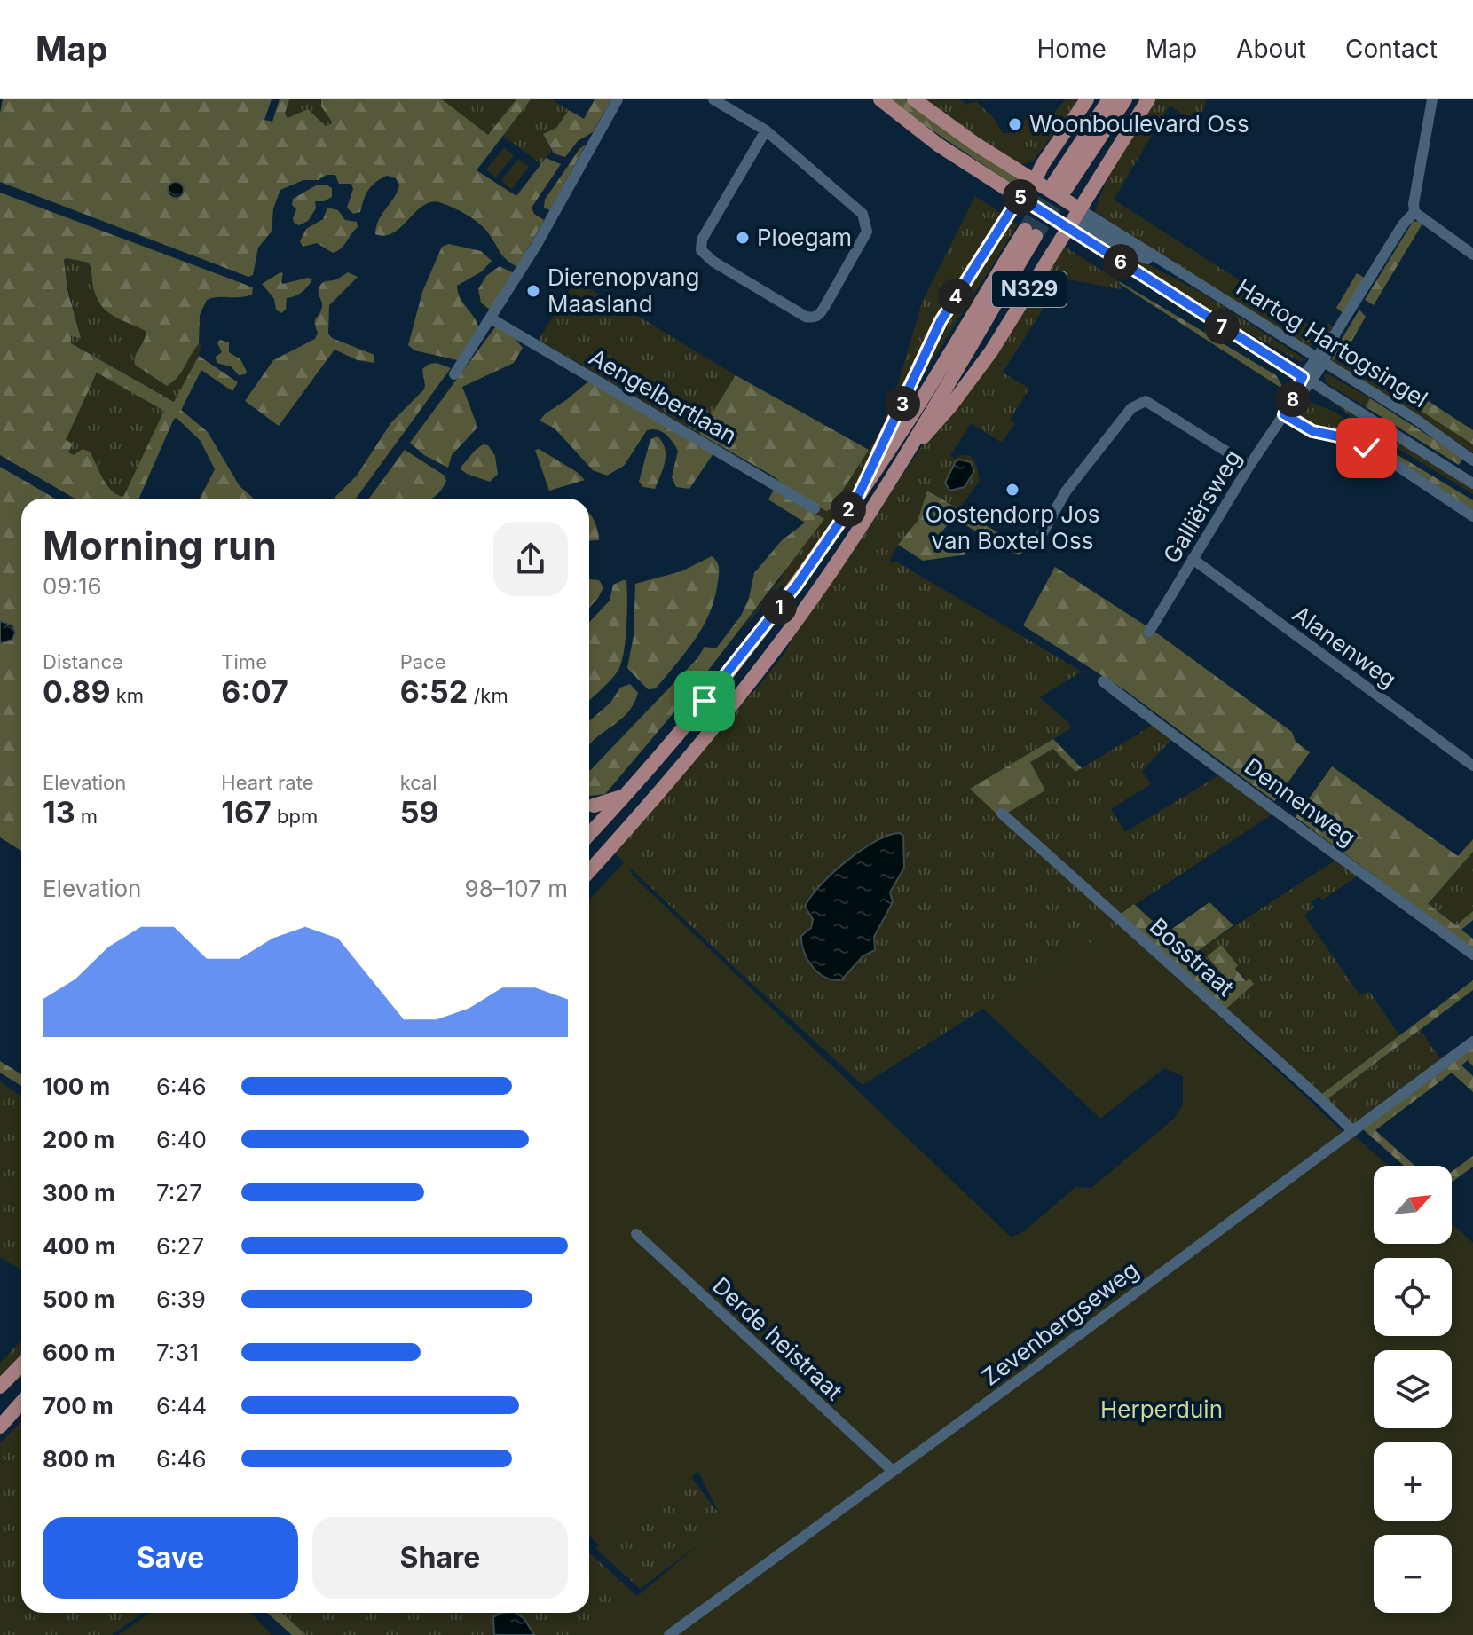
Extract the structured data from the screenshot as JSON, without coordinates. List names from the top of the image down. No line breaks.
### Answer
{"streets":{"main road":["N329","Hartog Hartogsingel"],"street":["Aengelbertlaan","Galliërsweg","Alanenweg","Dennenweg","Bosstraat","Zevenbergseweg","Derde heistraat"]},"crossings":[["N329","Hartog Hartogsingel"],["Hartog Hartogsingel","Galliërsweg"],["Galliërsweg","Alanenweg"],["Bosstraat","Zevenbergseweg"],["Zevenbergseweg","Derde heistraat"]],"parks":["Herperduin"],"places":["Woonboulevard Oss","Ploegam","Dierenopvang Maasland","Oostendorp Jos van Boxtel Oss"],"north":"top right","page":{"header":"Map","nav":["Home","Map","About","Contact"],"pins":["5","6","4","7","8","3","2","1"],"heading":["Morning run","09:16"],"stats":[["Distance","0.89 km"],["Time","6:07"],["Pace","6:52 /km"],["Elevation","13 m"],["Heart rate","167 bpm"],["kcal","59"]],"chart":["Elevation","98–107 m"],"list":[{"name":"100 m","note":"6:46"},{"name":"200 m","note":"6:40"},{"name":"300 m","note":"7:27"},{"name":"400 m","note":"6:27"},{"name":"500 m","note":"6:39"},{"name":"600 m","note":"7:31"},{"name":"700 m","note":"6:44"},{"name":"800 m","note":"6:46"}],"map_buttons":["+","−"],"buttons":["Save","Share"]}}
